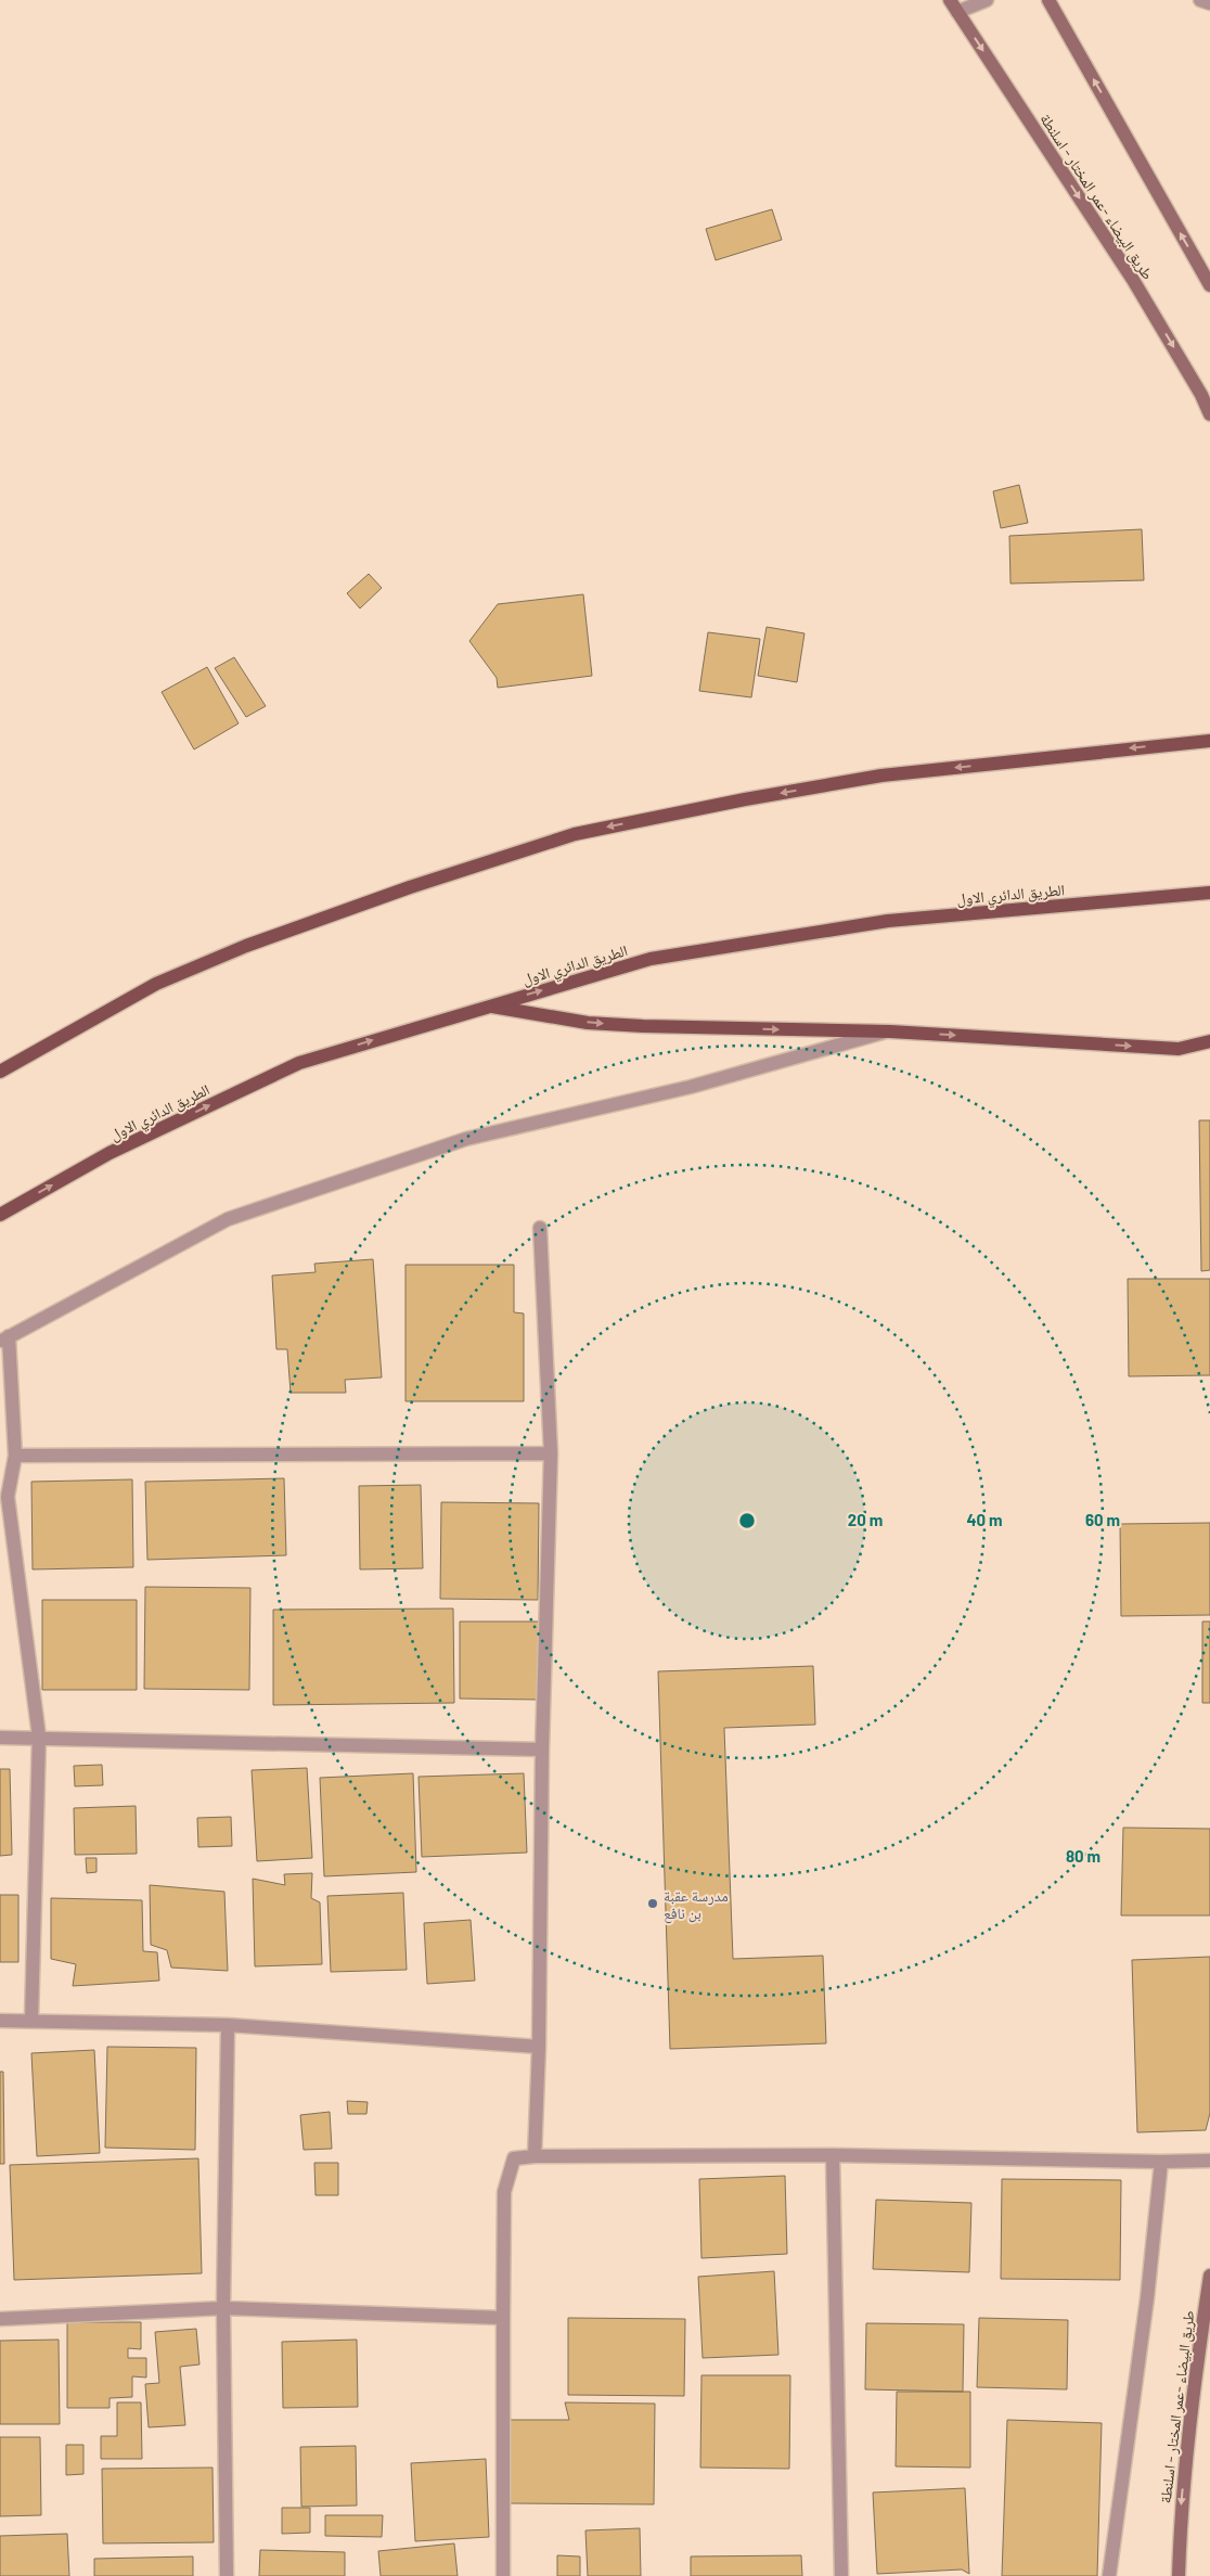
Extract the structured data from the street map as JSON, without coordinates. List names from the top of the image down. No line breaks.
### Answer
{"streets":{"main road":["طريق البيضاء -عمر المختار - اسلنطة","الطريق الدائري الاول"]},"places":["مدرسة عقبة بن نافع"],"rings":["20 m","40 m","60 m","80 m"]}
